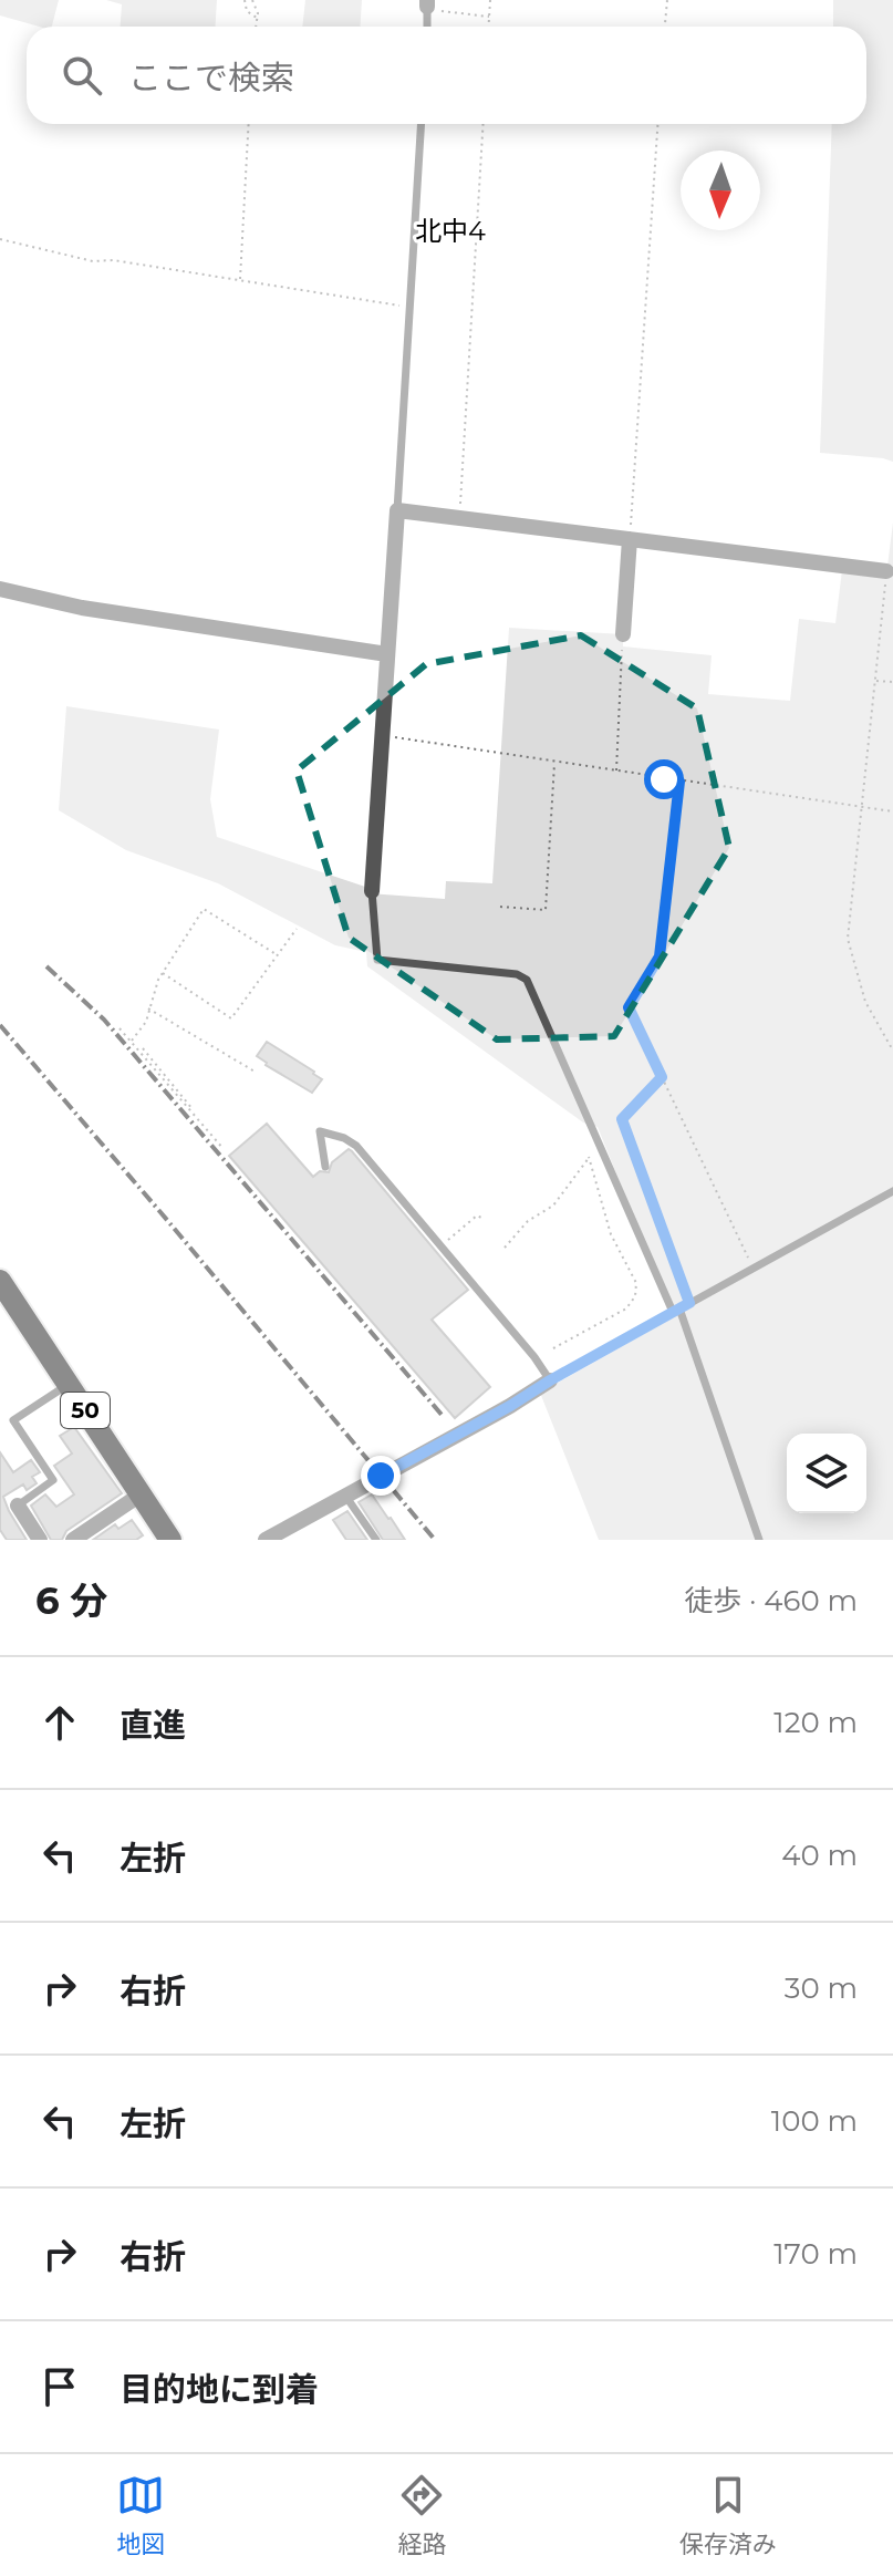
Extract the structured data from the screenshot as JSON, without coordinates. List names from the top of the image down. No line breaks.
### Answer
{"streets":{"main road":["50"]},"districts":["北中4"],"north":"bottom","page":{"search":"ここで検索","heading":["6 分","徒歩 · 460 m"],"list":[["直進","120 m"],["左折","40 m"],["右折","30 m"],["左折","100 m"],["右折","170 m"],"目的地に到着"],"nav":["地図","経路","保存済み"]}}
